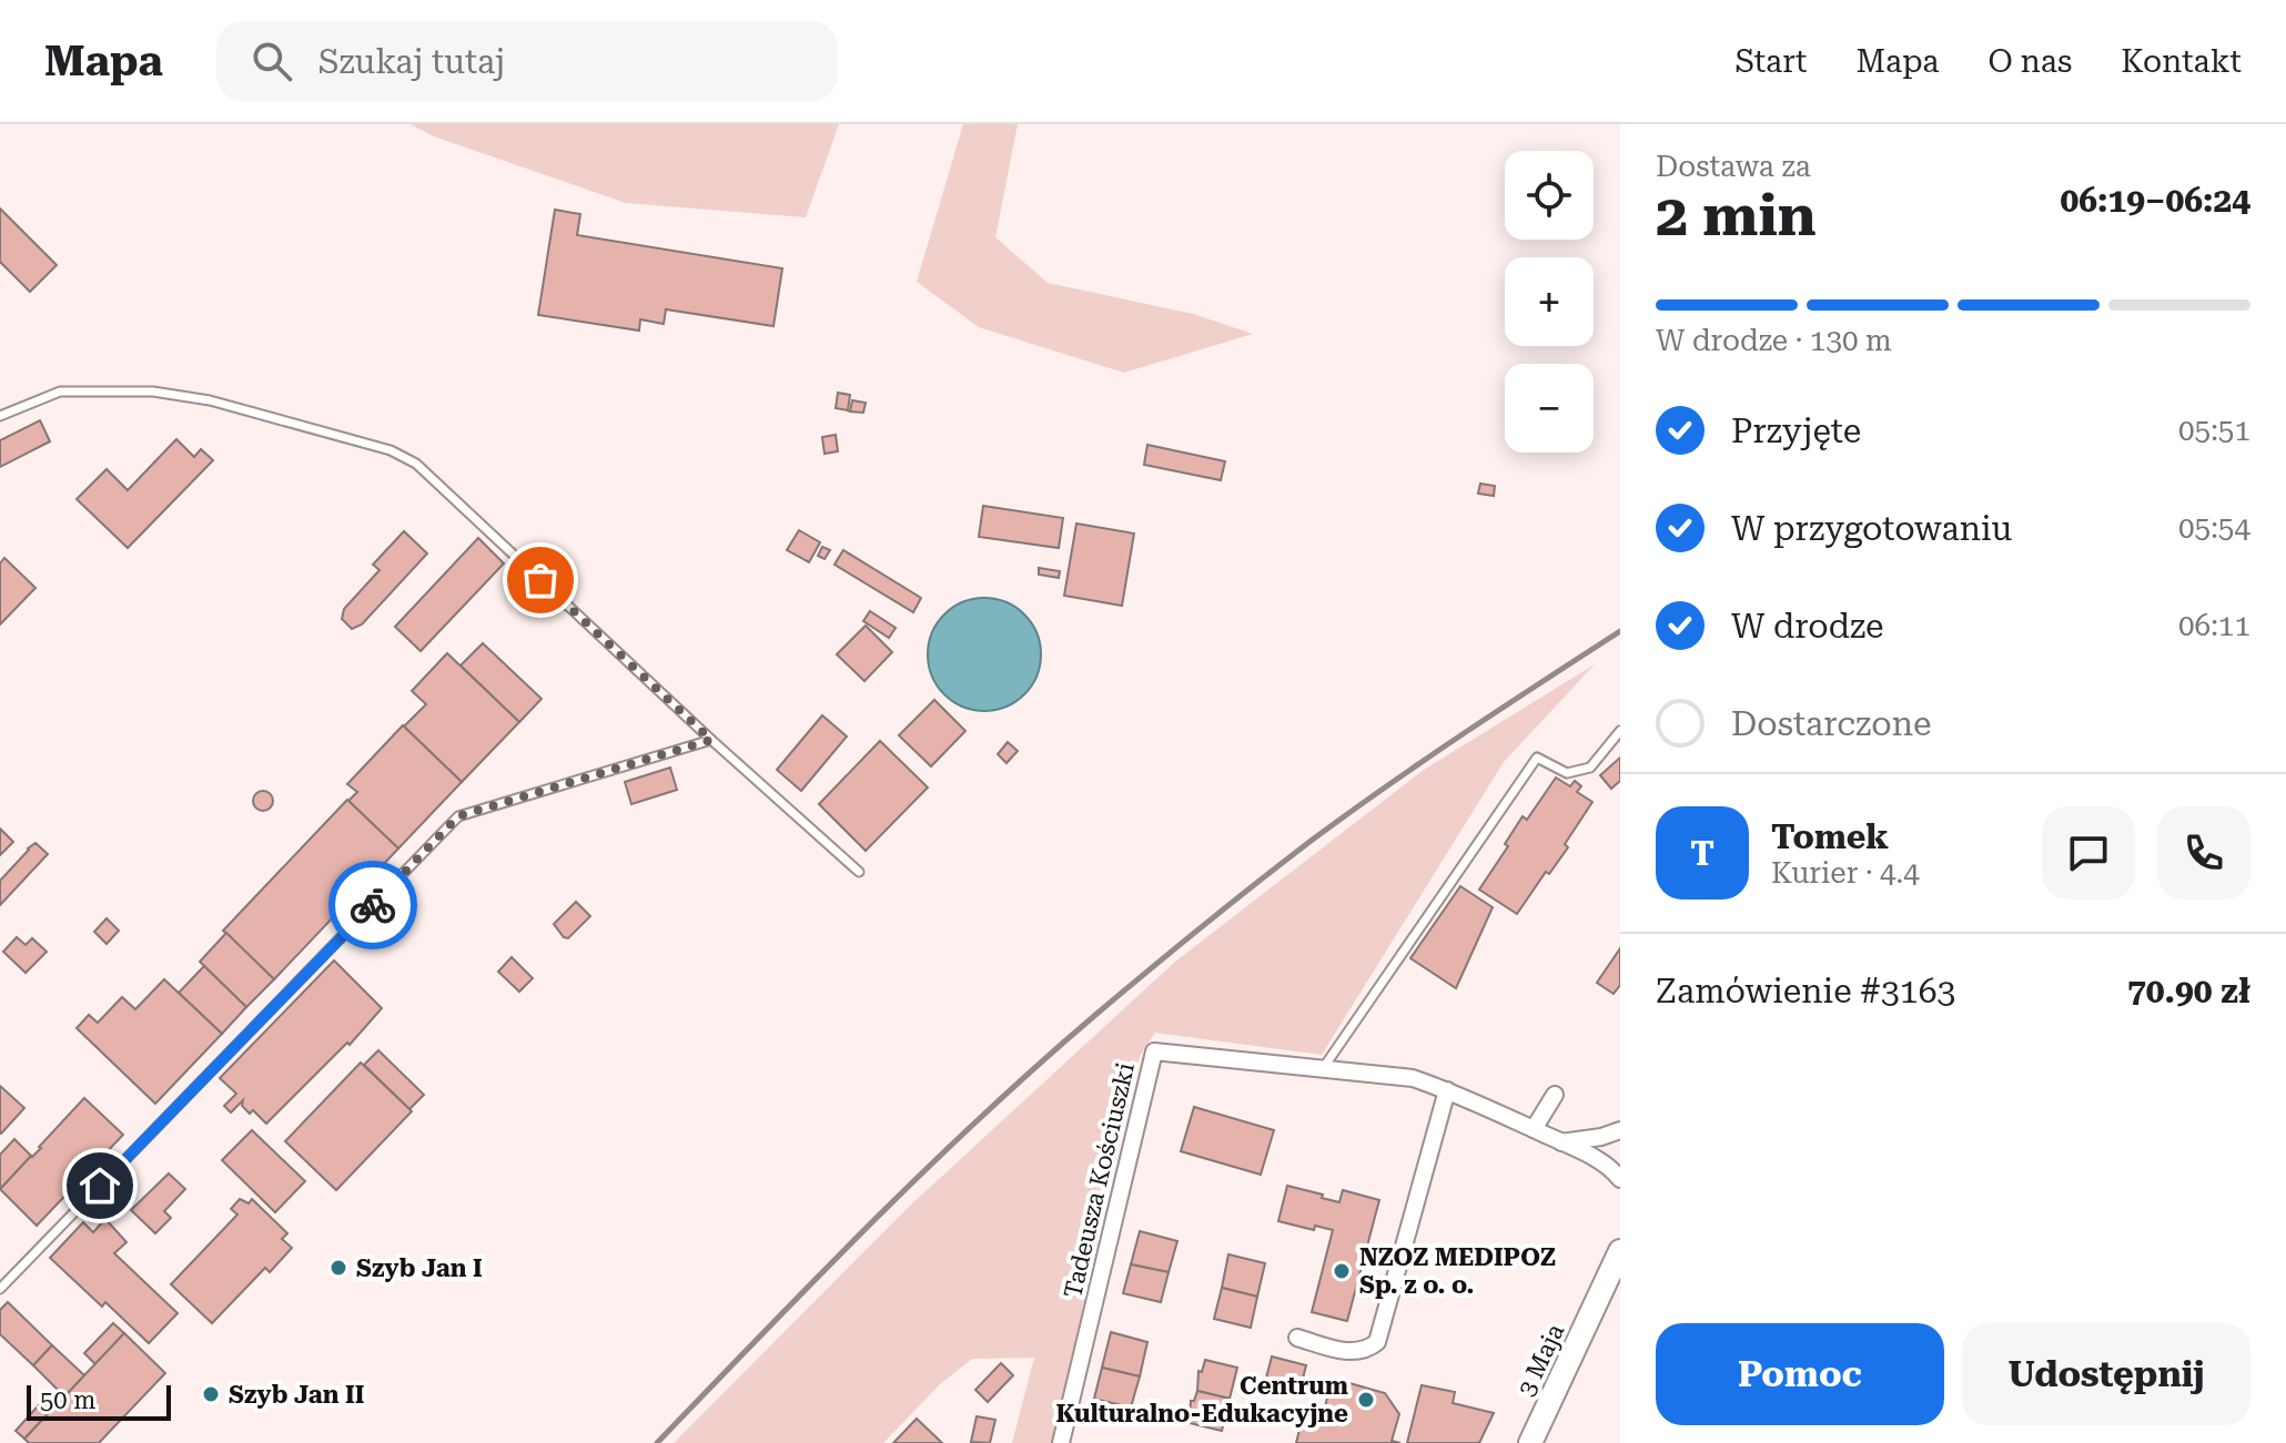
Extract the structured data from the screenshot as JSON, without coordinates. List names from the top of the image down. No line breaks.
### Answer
{"streets":{"main road":["3 Maja"],"street":["Tadeusza Kościuszki"]},"places":["Szyb Jan I","NZOZ MEDIPOZ Sp. z o. o.","Szyb Jan II","Centrum Kulturalno-Edukacyjne"],"scale_bar":"50 m","page":{"header":"Mapa","search":"Szukaj tutaj","nav":["Start","Mapa","O nas","Kontakt"],"heading":["2 min","Dostawa za","06:19–06:24"],"panel":["Tomek","Kurier · 4.4","Zamówienie #3163","70.90 zł"],"map_buttons":["+","−"],"bar":"W drodze · 130 m","list":[["Przyjęte","05:51"],["W przygotowaniu","05:54"],["W drodze","06:11"],"Dostarczone"],"round":"T","buttons":["Pomoc","Udostępnij"],"scale":"50 m"}}
